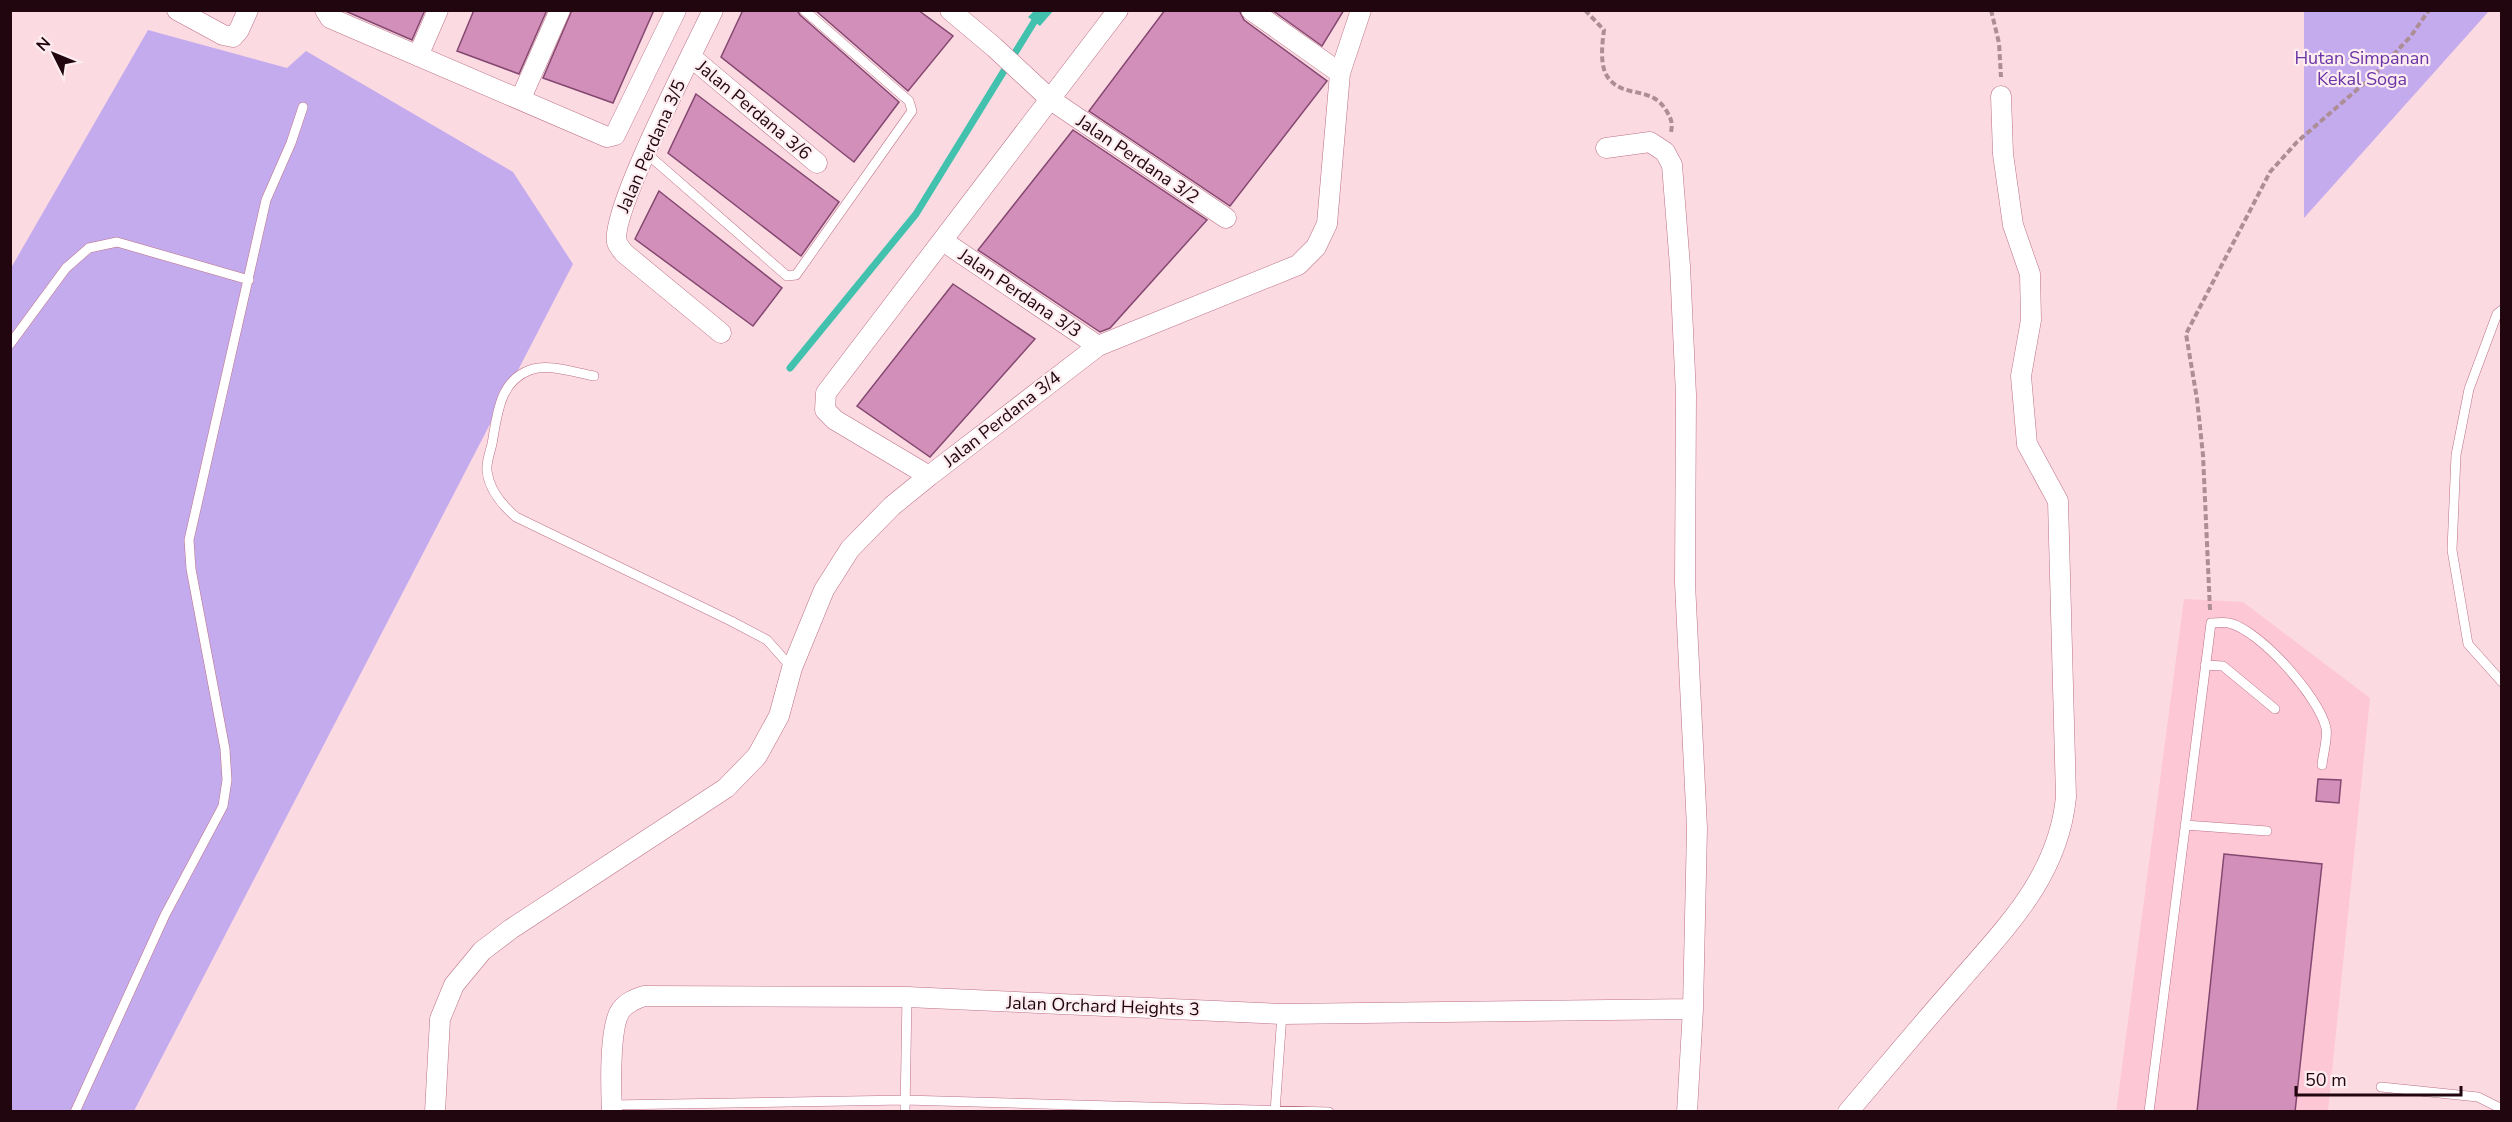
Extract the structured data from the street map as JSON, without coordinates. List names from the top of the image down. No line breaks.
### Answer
{"streets":{"street":["Jalan Perdana 3/6","Jalan Perdana 3/5","Jalan Perdana 3/2","Jalan Perdana 3/3","Jalan Perdana 3/4","Jalan Orchard Heights 3"]},"crossings":[["Jalan Perdana 3/6","Jalan Perdana 3/5"],["Jalan Perdana 3/2","Jalan Perdana 3/4"],["Jalan Perdana 3/3","Jalan Perdana 3/4"]],"parks":["Hutan Simpanan Kekal Soga"],"scale_bar":"50 m","north":"top left"}
